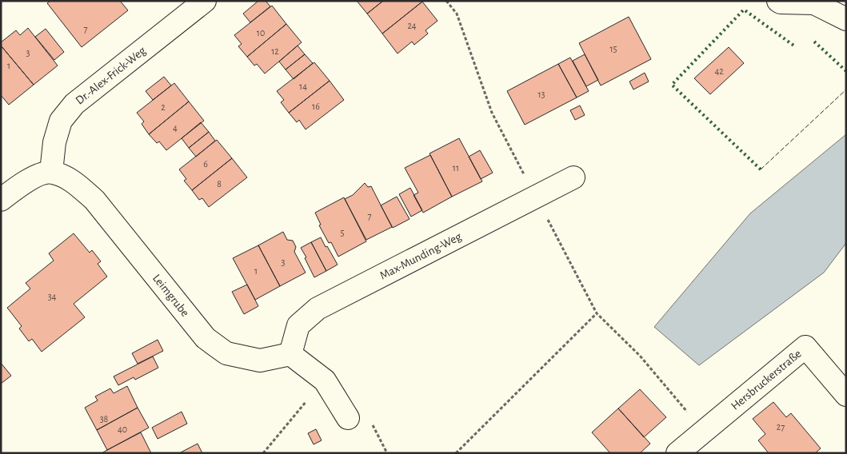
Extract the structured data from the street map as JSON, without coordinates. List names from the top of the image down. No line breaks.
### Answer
{"streets":{"street":["Dr.-Alex-Frick-Weg","Max-Munding-Weg","Leimgrube","Hersbruckerstraße"]},"crossings":[["Dr.-Alex-Frick-Weg","Leimgrube"],["Max-Munding-Weg","Leimgrube"]],"house_numbers":["24","7","10","15","12","3","1","42","14","13","16","2","4","6","11","8","7","5","3","1","34","38","27","40"]}
